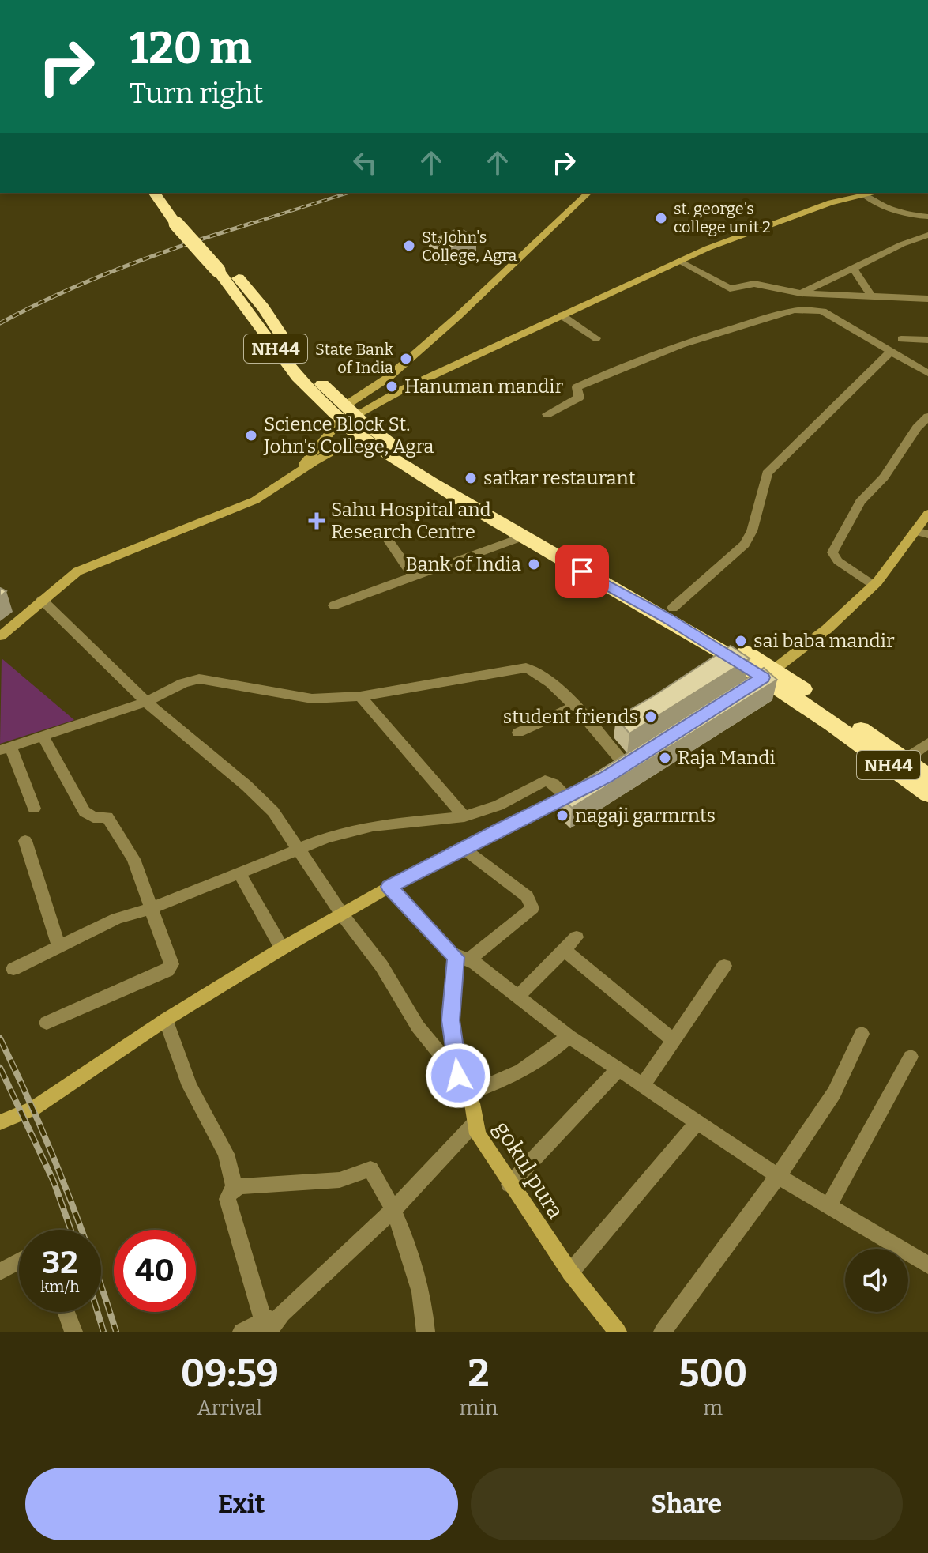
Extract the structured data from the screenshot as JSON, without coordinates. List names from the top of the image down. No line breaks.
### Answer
{"streets":{"highway":["NH44"],"street":["gokul pura"]},"places":{"other":["st. george's college unit 2","St. John's College, Agra","State Bank of India","Hanuman mandir","Science Block St. John's College, Agra","satkar restaurant","Bank of India","sai baba mandir","student friends","Raja Mandi","nagaji garmrnts"],"health":["Sahu Hospital and Research Centre"]},"page":{"turn":["120 m","Turn right"],"speed":"32 km/h","limit":"40","eta":["09:59","Arrival","2","min","500","m"],"buttons":["Exit","Share"]}}
